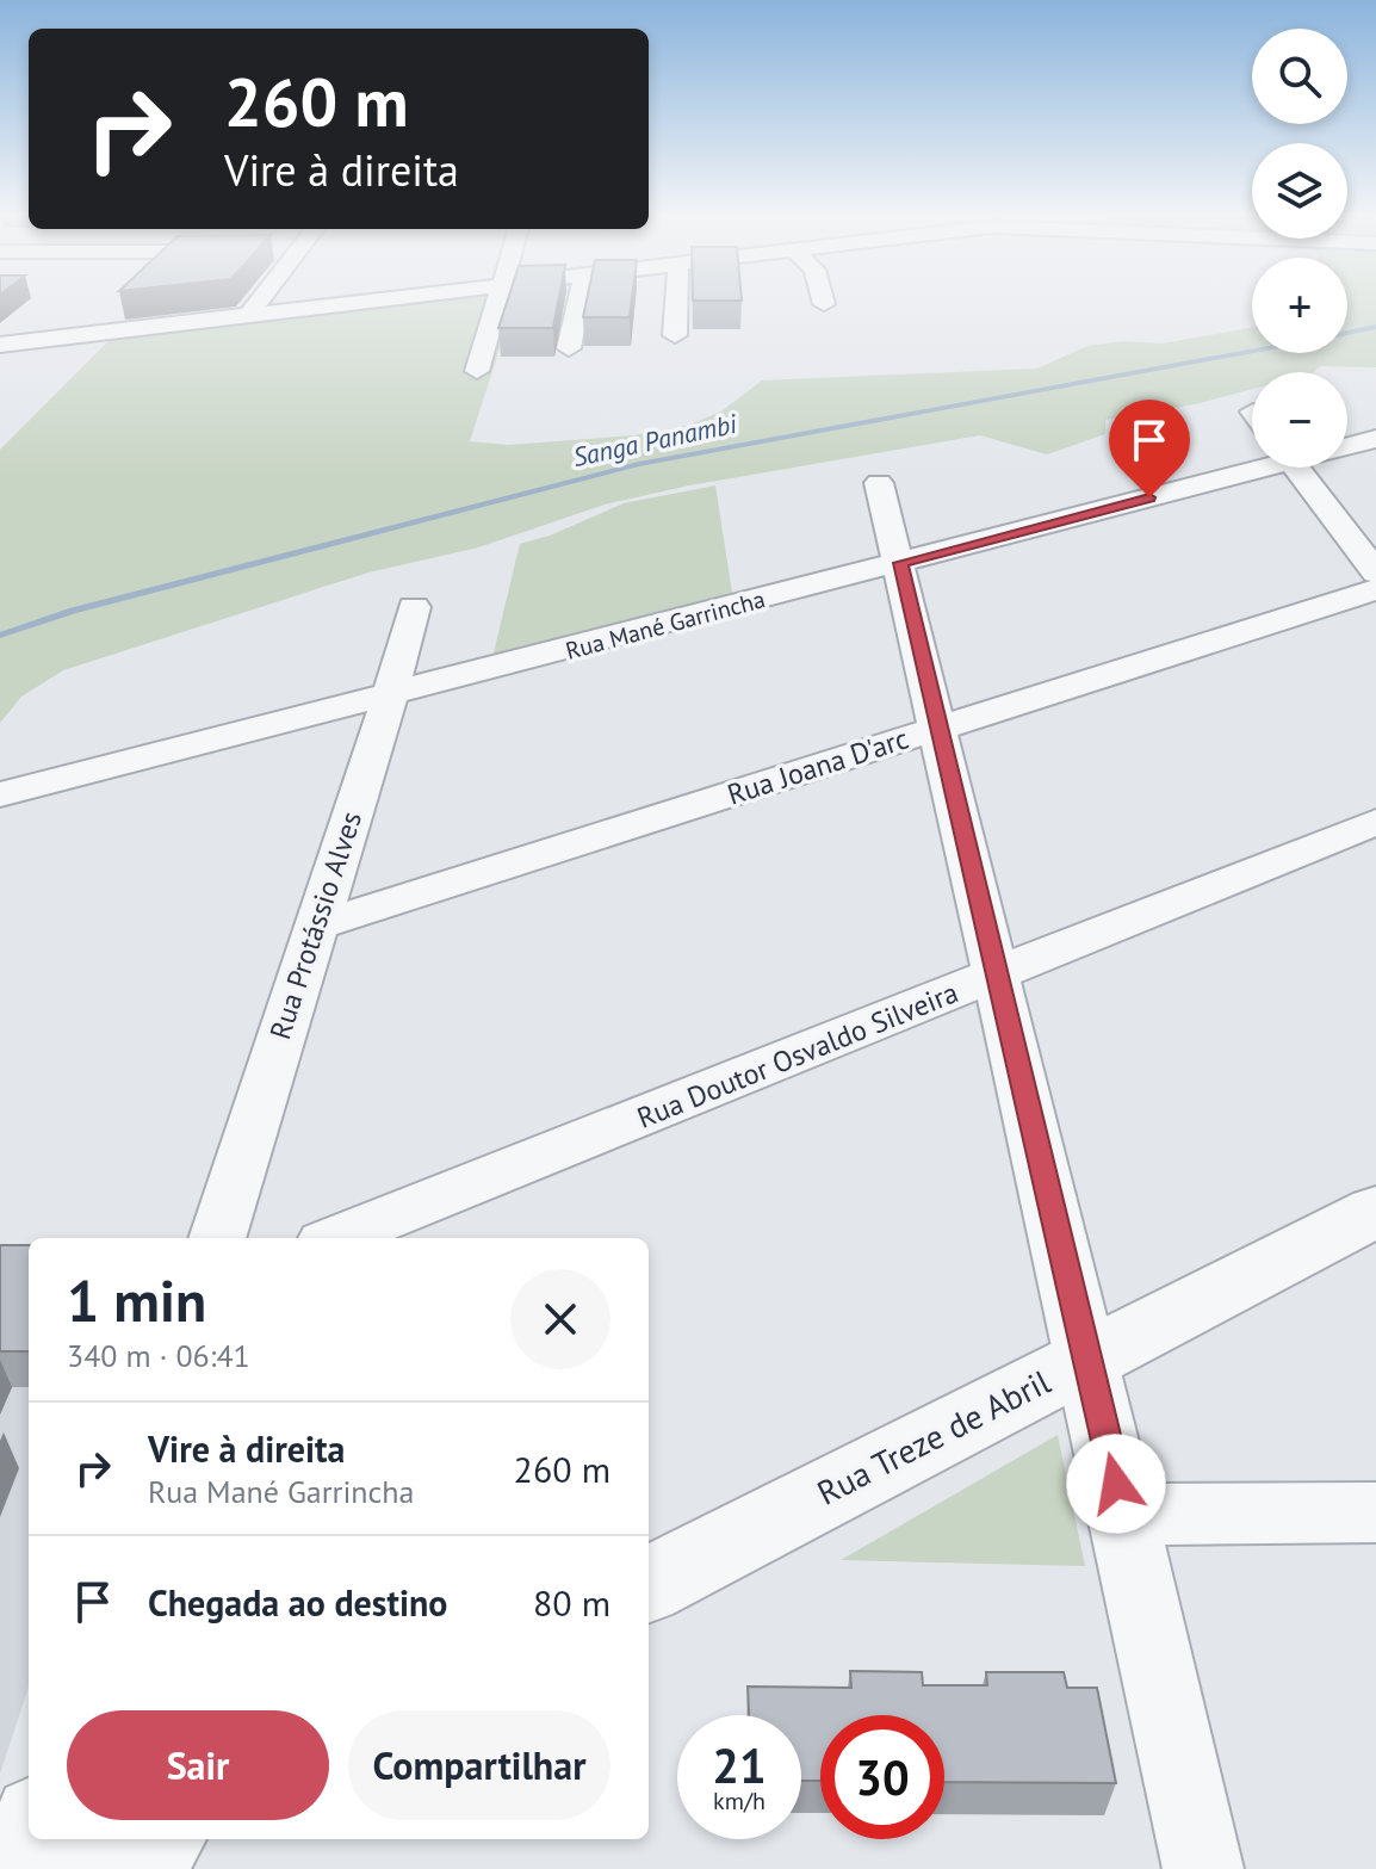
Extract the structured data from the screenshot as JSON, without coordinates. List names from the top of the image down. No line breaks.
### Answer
{"streets":{"street":["Rua Mané Garrincha","Rua Joana D'arc","Rua Protássio Alves","Rua Doutor Osvaldo Silveira","Rua Treze de Abril"]},"crossings":[["Rua Mané Garrincha","Rua Protássio Alves"],["Rua Joana D'arc","Rua Protássio Alves"]],"water":["Sanga Panambi"],"page":{"map_buttons":["+","−"],"turn":["260 m","Vire à direita"],"heading":["1 min","340 m · 06:41"],"list":[{"name":"Vire à direita","note":"Rua Mané Garrincha","value":"260 m"},{"name":"Chegada ao destino","value":"80 m"}],"buttons":["Sair","Compartilhar"],"speed":"21 km/h","limit":"30"}}
